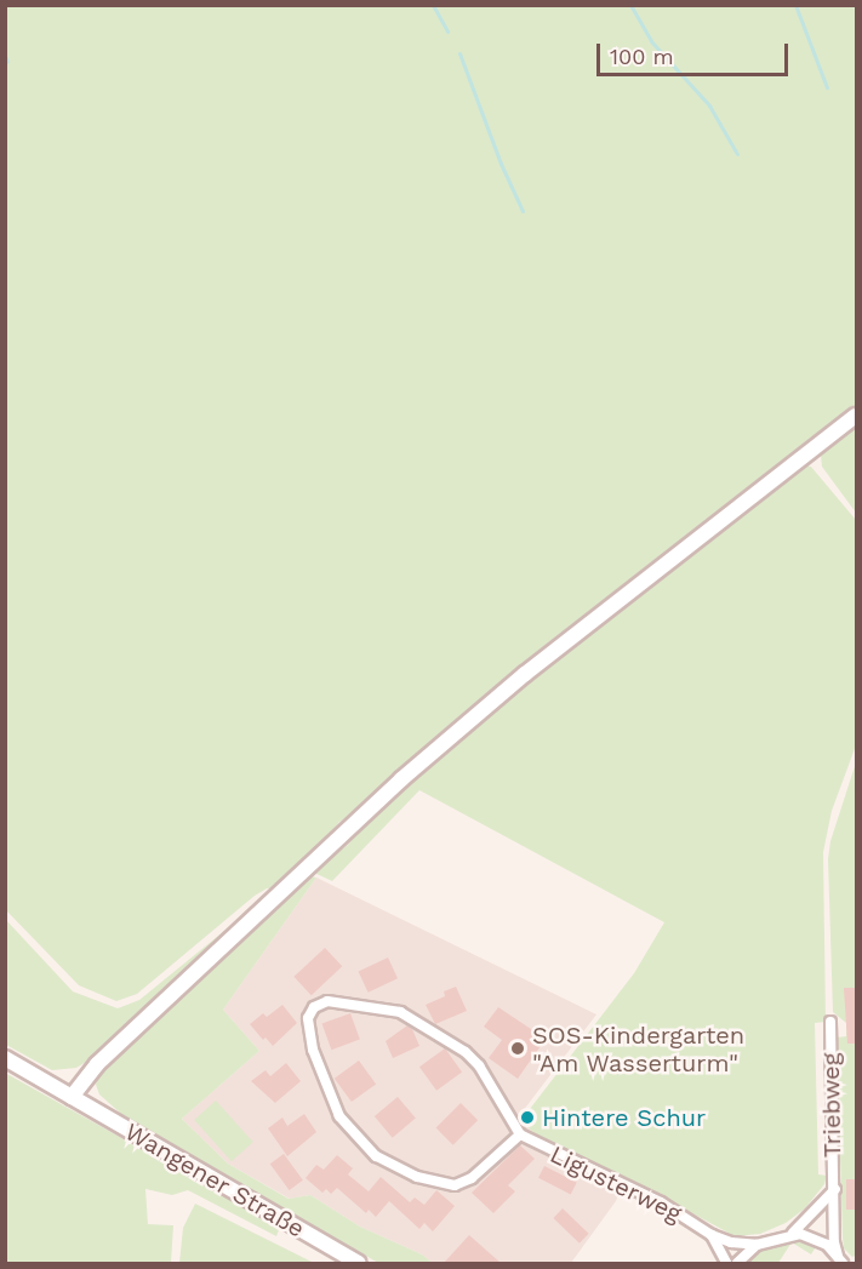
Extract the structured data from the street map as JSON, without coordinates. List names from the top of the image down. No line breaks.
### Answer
{"streets":{"main road":["Wangener Straße"],"street":["Triebweg","Ligusterweg"]},"places":["SOS-Kindergarten \"Am Wasserturm\"","Hintere Schur"],"scale_bar":"100 m"}
